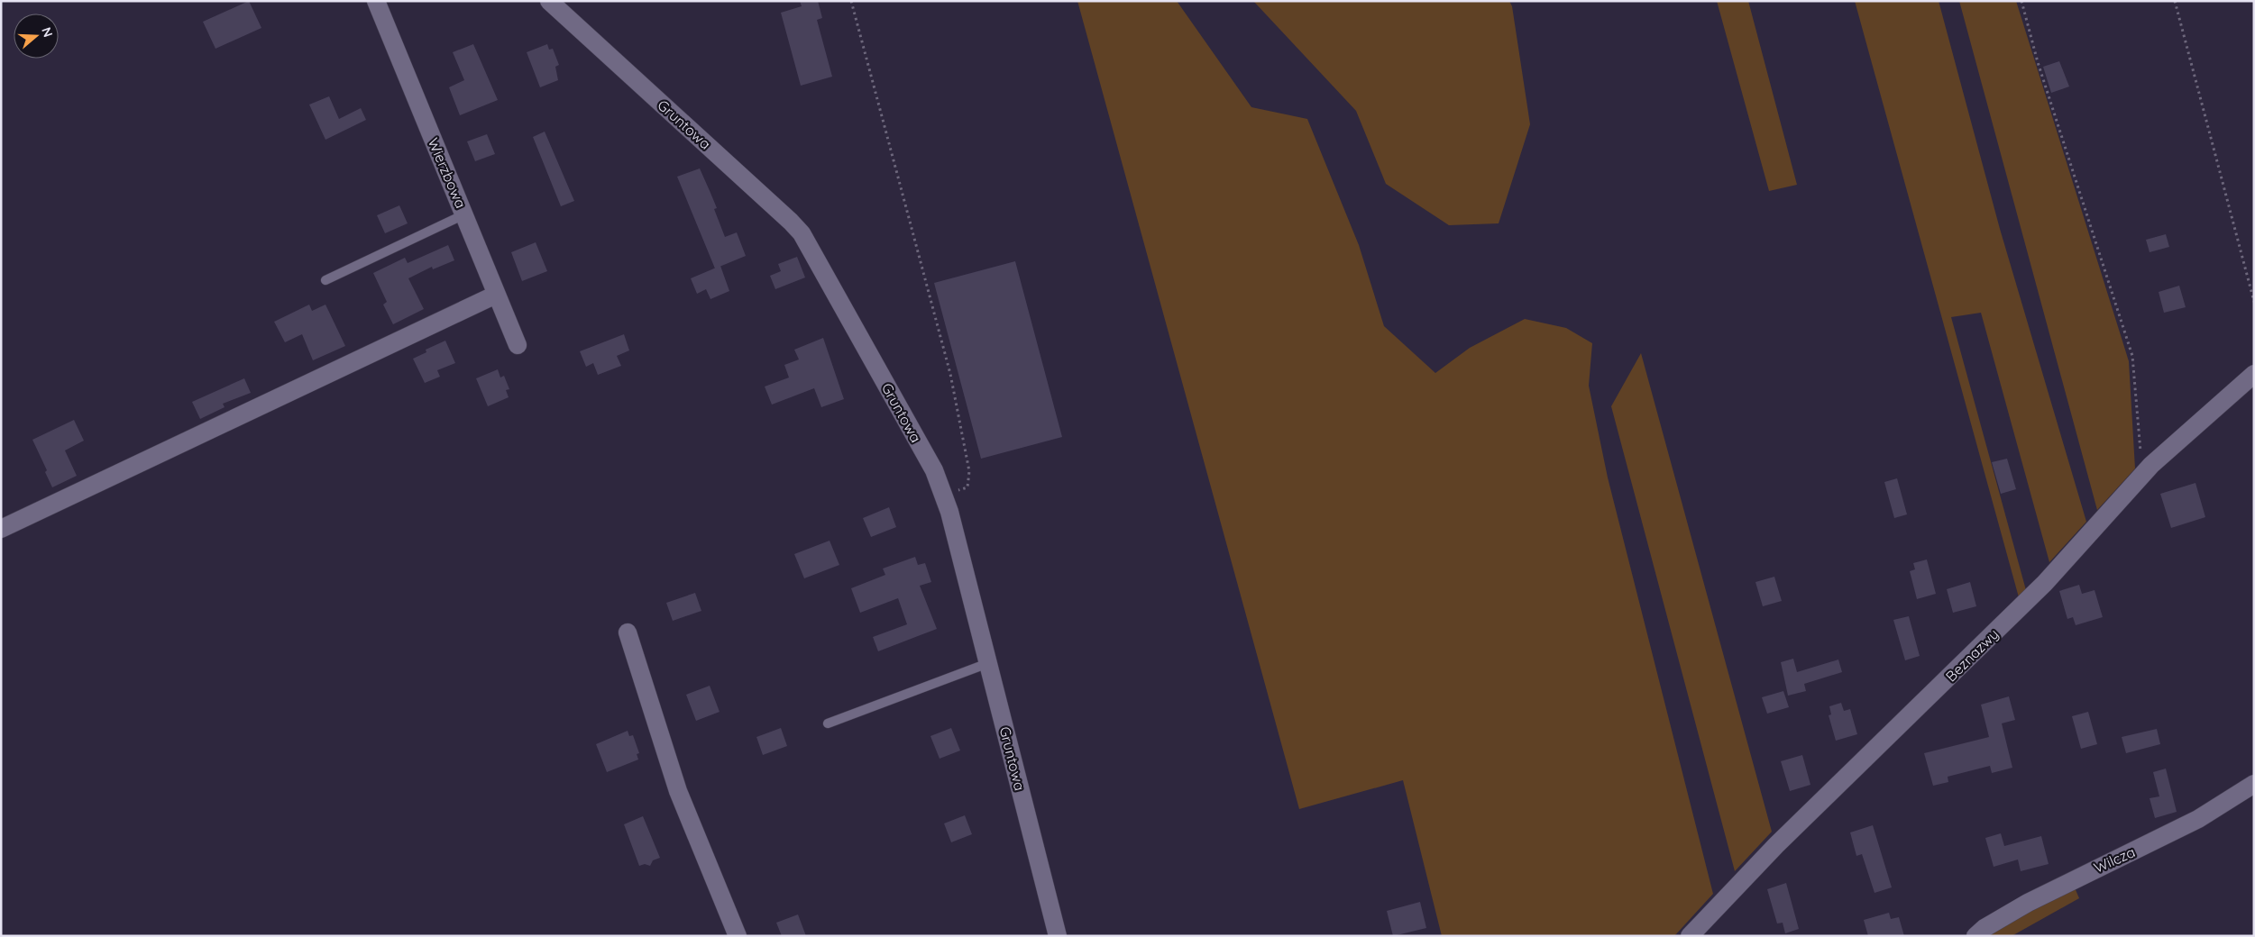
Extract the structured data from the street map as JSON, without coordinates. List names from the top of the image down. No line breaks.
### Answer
{"streets":{"street":["Gruntowa","Wierzbowa","Beznazwy","Wilcza"]},"north":"right"}
